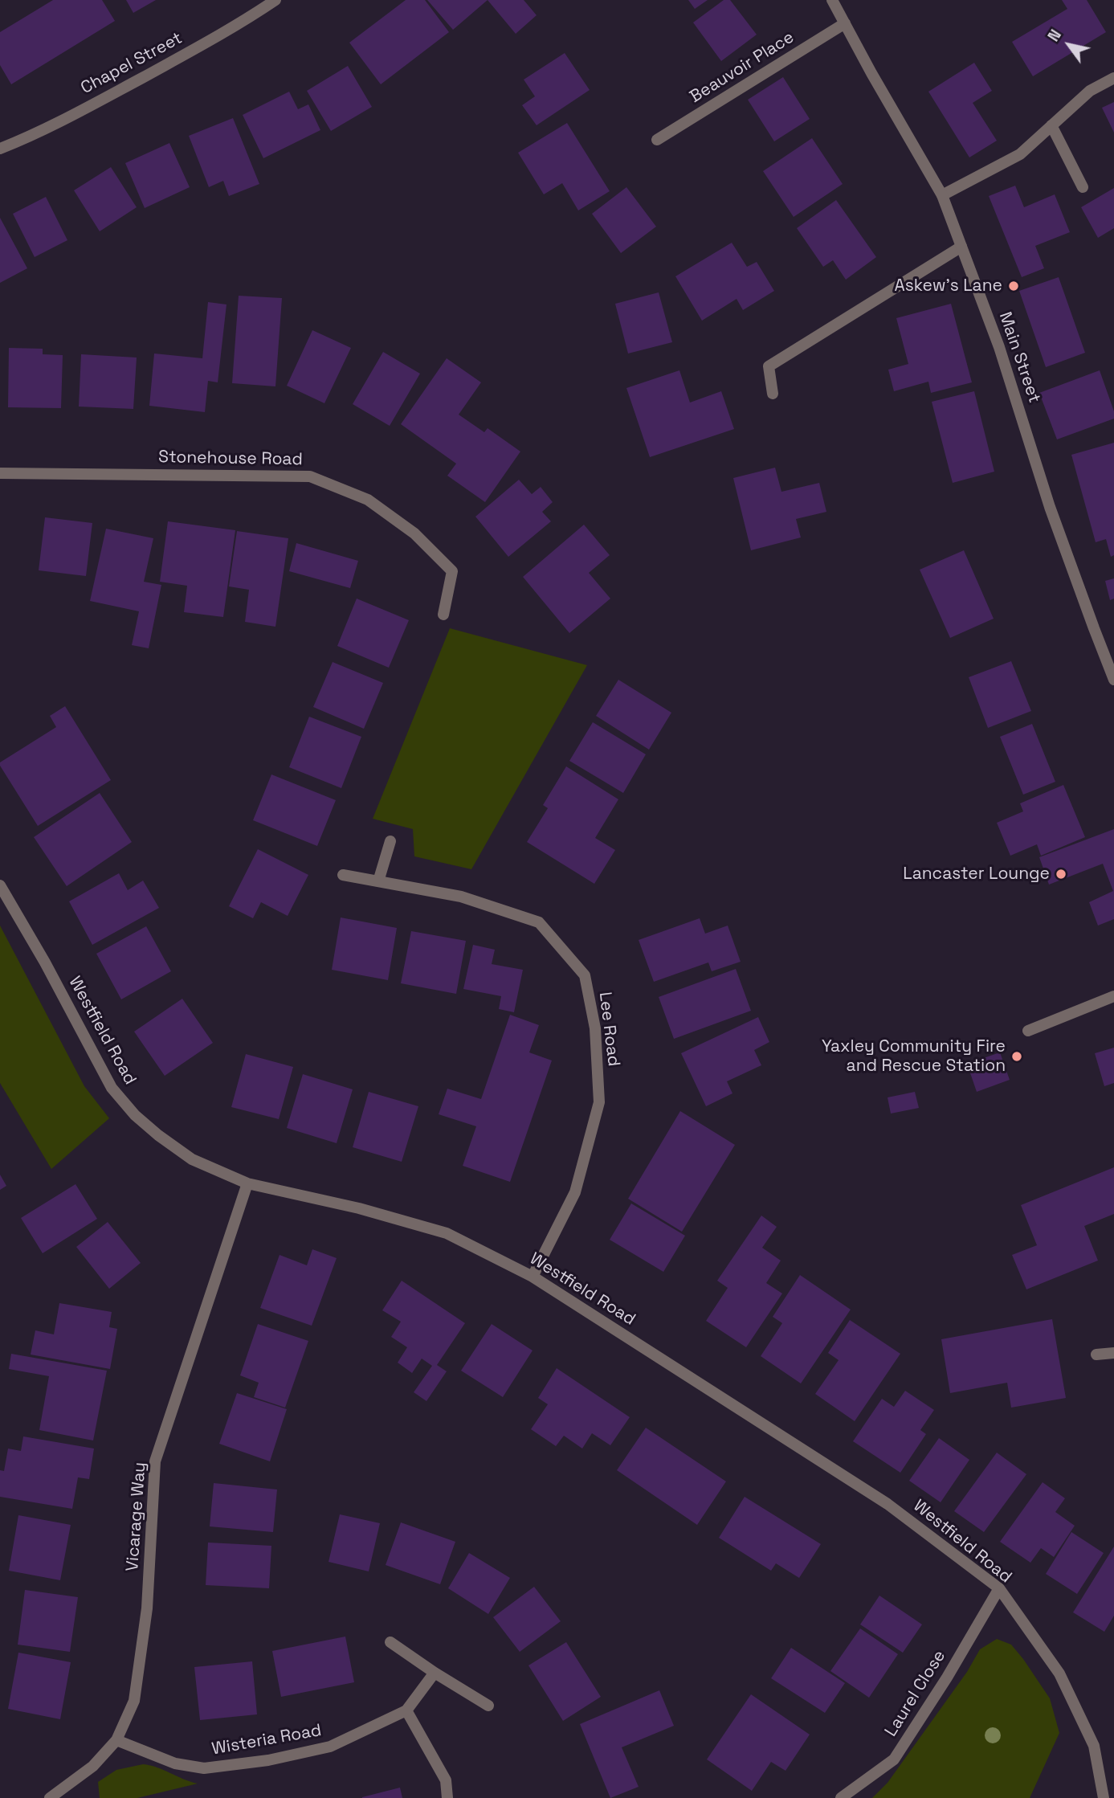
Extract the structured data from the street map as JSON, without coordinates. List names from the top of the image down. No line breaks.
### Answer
{"streets":{"street":["Chapel Street","Beauvoir Place","Main Street","Stonehouse Road","Lee Road","Westfield Road","Vicarage Way","Laurel Close","Wisteria Road"]},"crossings":[["Beauvoir Place","Main Street"],["Lee Road","Westfield Road"],["Westfield Road","Vicarage Way"],["Westfield Road","Laurel Close"],["Vicarage Way","Wisteria Road"]],"places":["Askew's Lane","Lancaster Lounge","Yaxley Community Fire and Rescue Station"],"north":"top left"}
